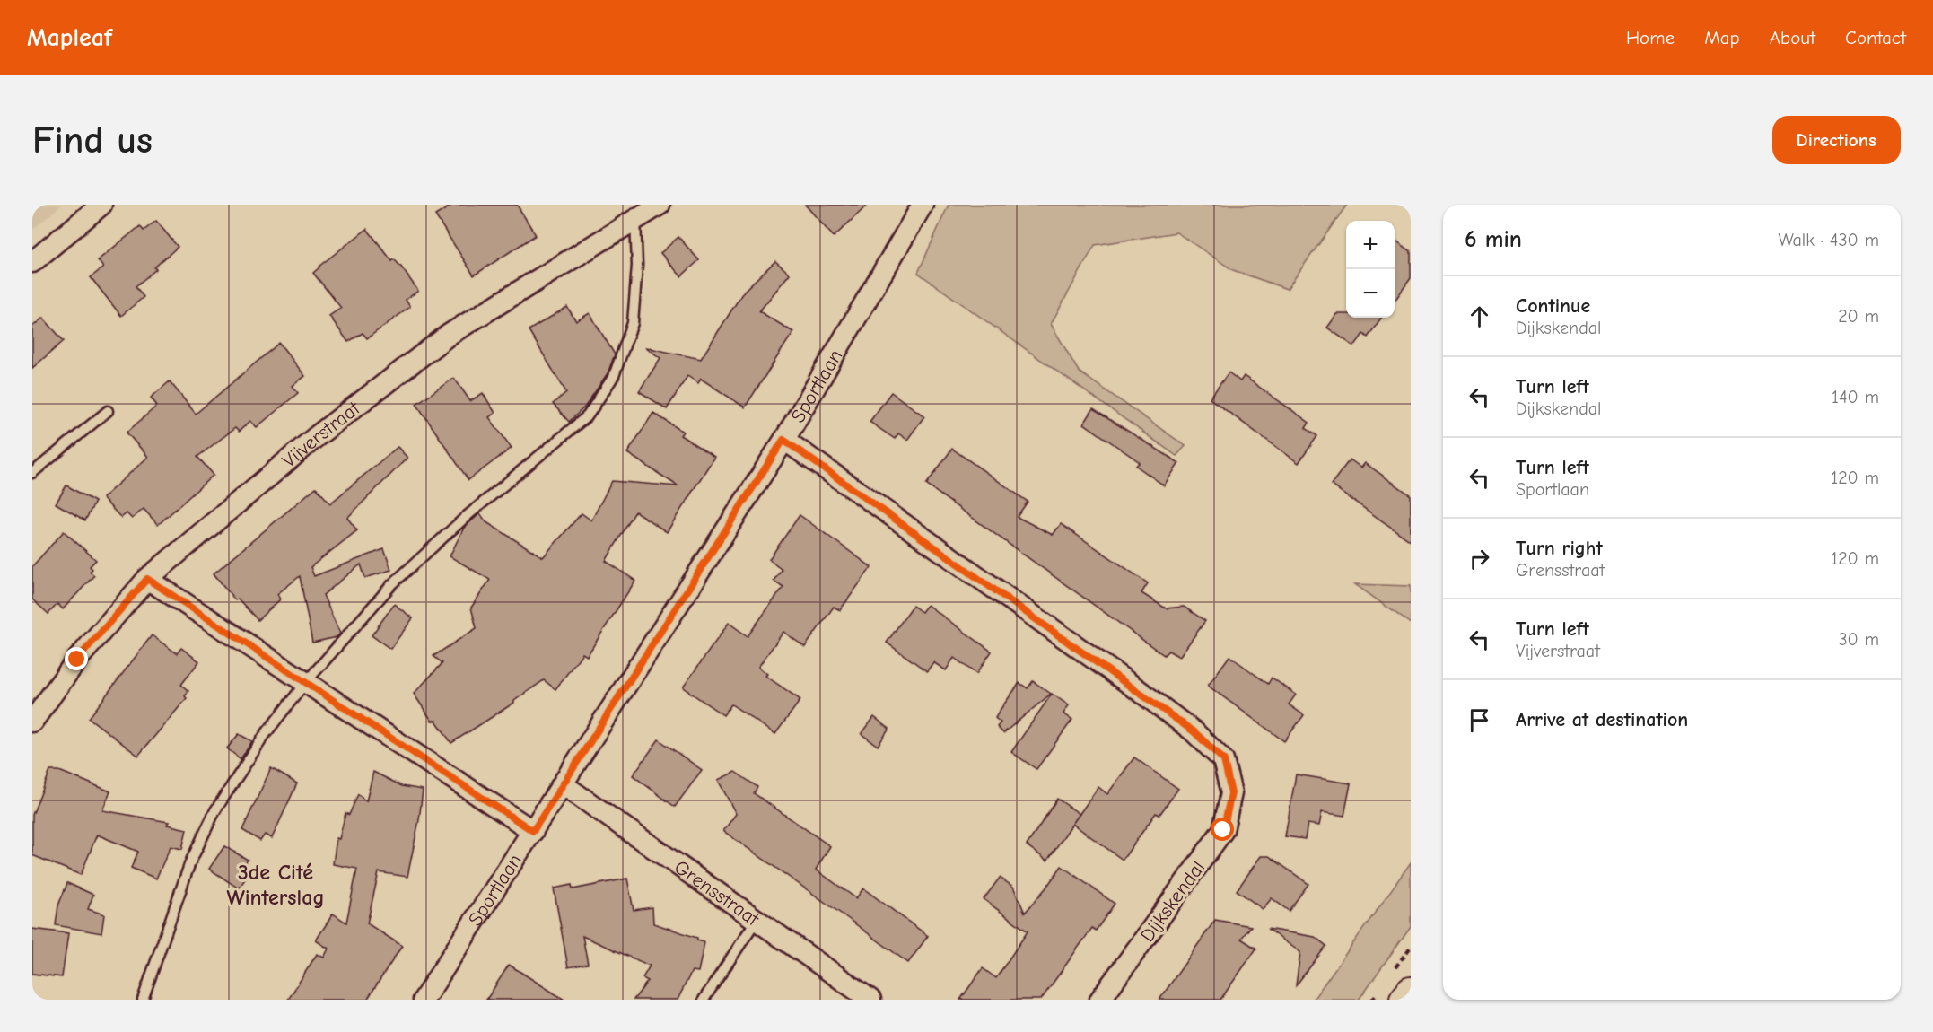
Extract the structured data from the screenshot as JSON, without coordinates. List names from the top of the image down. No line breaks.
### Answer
{"streets":{"street":["Sportlaan","Vijverstraat","Grensstraat","Dijkskendal"]},"crossings":[["Sportlaan","Grensstraat"],["Sportlaan","Dijkskendal"]],"districts":["3de Cité Winterslag"],"page":{"header":"Mapleaf","nav":["Home","Map","About","Contact"],"buttons":"Directions","title":"Find us","heading":["6 min","Walk · 430 m"],"map_buttons":["+","−"],"list":[["Continue","Dijkskendal","20 m"],["Turn left","Dijkskendal","140 m"],["Turn left","Sportlaan","120 m"],["Turn right","Grensstraat","120 m"],["Turn left","Vijverstraat","30 m"],"Arrive at destination"]}}
